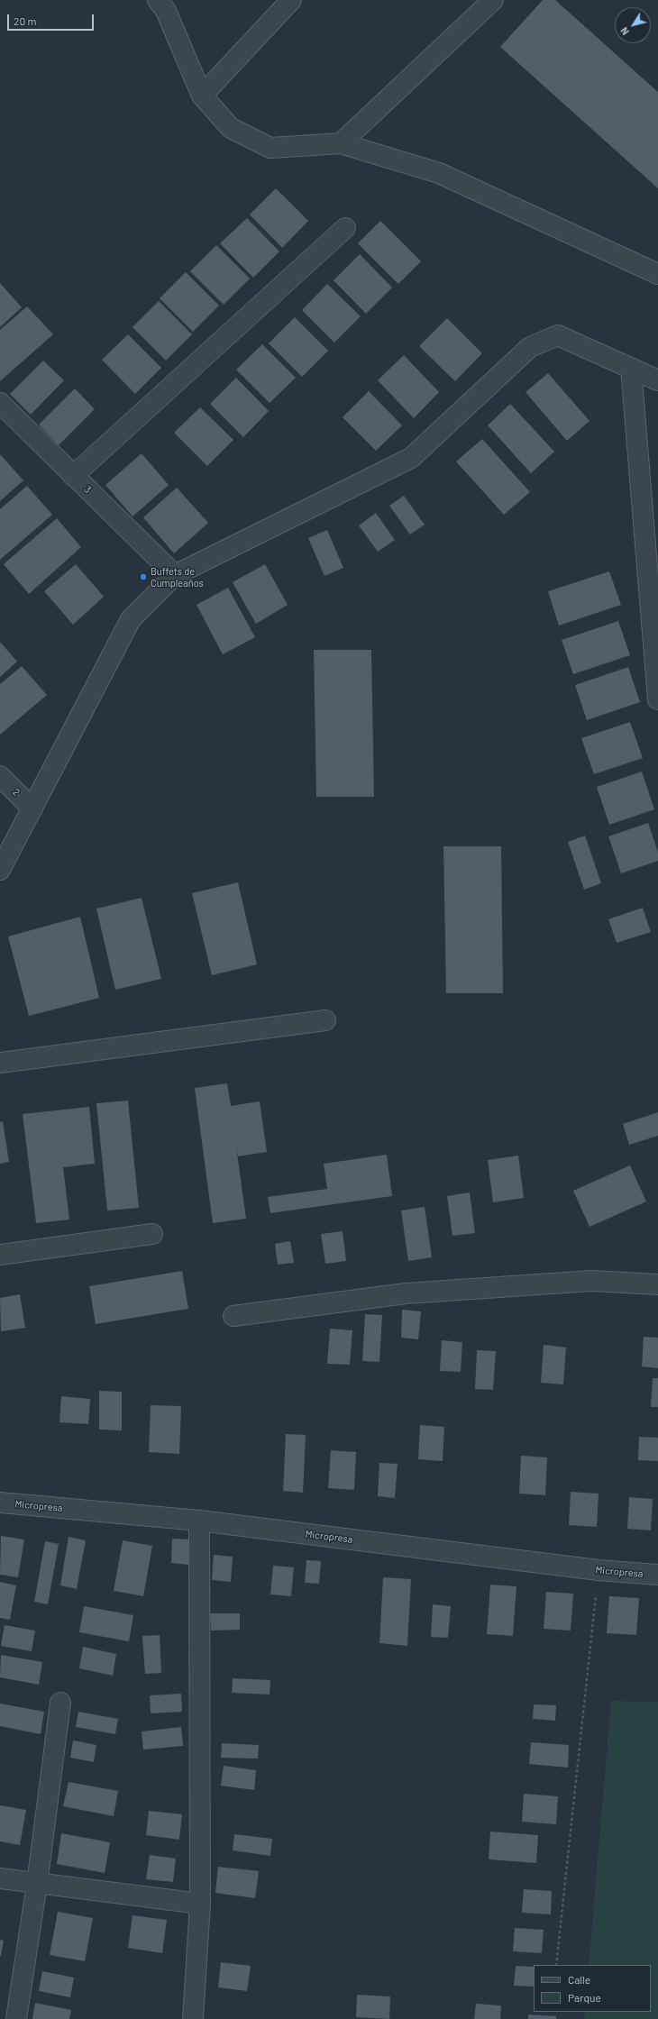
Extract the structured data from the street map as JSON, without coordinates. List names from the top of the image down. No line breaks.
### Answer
{"streets":{"street":["3","2","Micropresa"]},"places":["Buffets de Cumpleaños"],"legend":["Calle","Parque"],"scale_bar":"20 m","north":"bottom left"}
